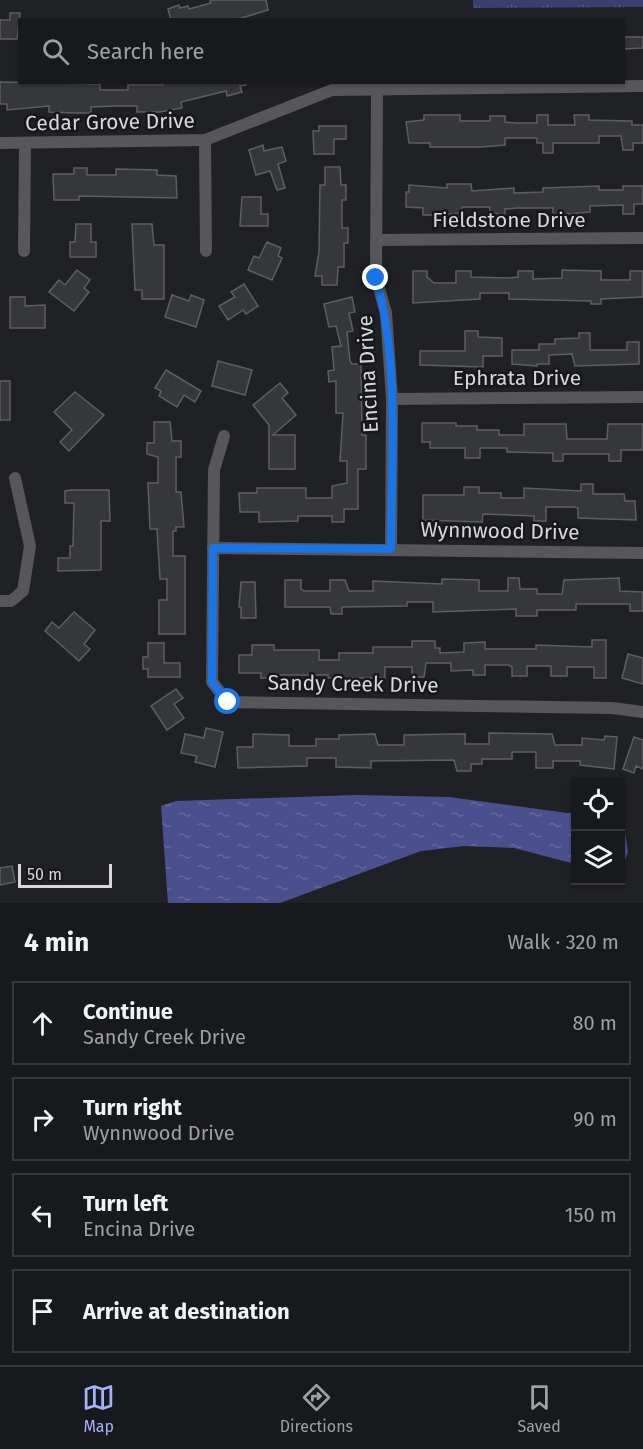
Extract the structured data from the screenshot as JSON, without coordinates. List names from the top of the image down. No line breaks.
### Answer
{"streets":{"street":["Cedar Grove Drive","Fieldstone Drive","Encina Drive","Ephrata Drive","Wynnwood Drive","Sandy Creek Drive"]},"crossings":[["Cedar Grove Drive","Encina Drive"],["Fieldstone Drive","Encina Drive"],["Encina Drive","Ephrata Drive"],["Encina Drive","Wynnwood Drive"],["Wynnwood Drive","Sandy Creek Drive"]],"scale_bar":"50 m","page":{"search":"Search here","scale":"50 m","heading":["4 min","Walk · 320 m"],"list":[["Continue","Sandy Creek Drive","80 m"],["Turn right","Wynnwood Drive","90 m"],["Turn left","Encina Drive","150 m"],"Arrive at destination"],"nav":["Map","Directions","Saved"]}}
